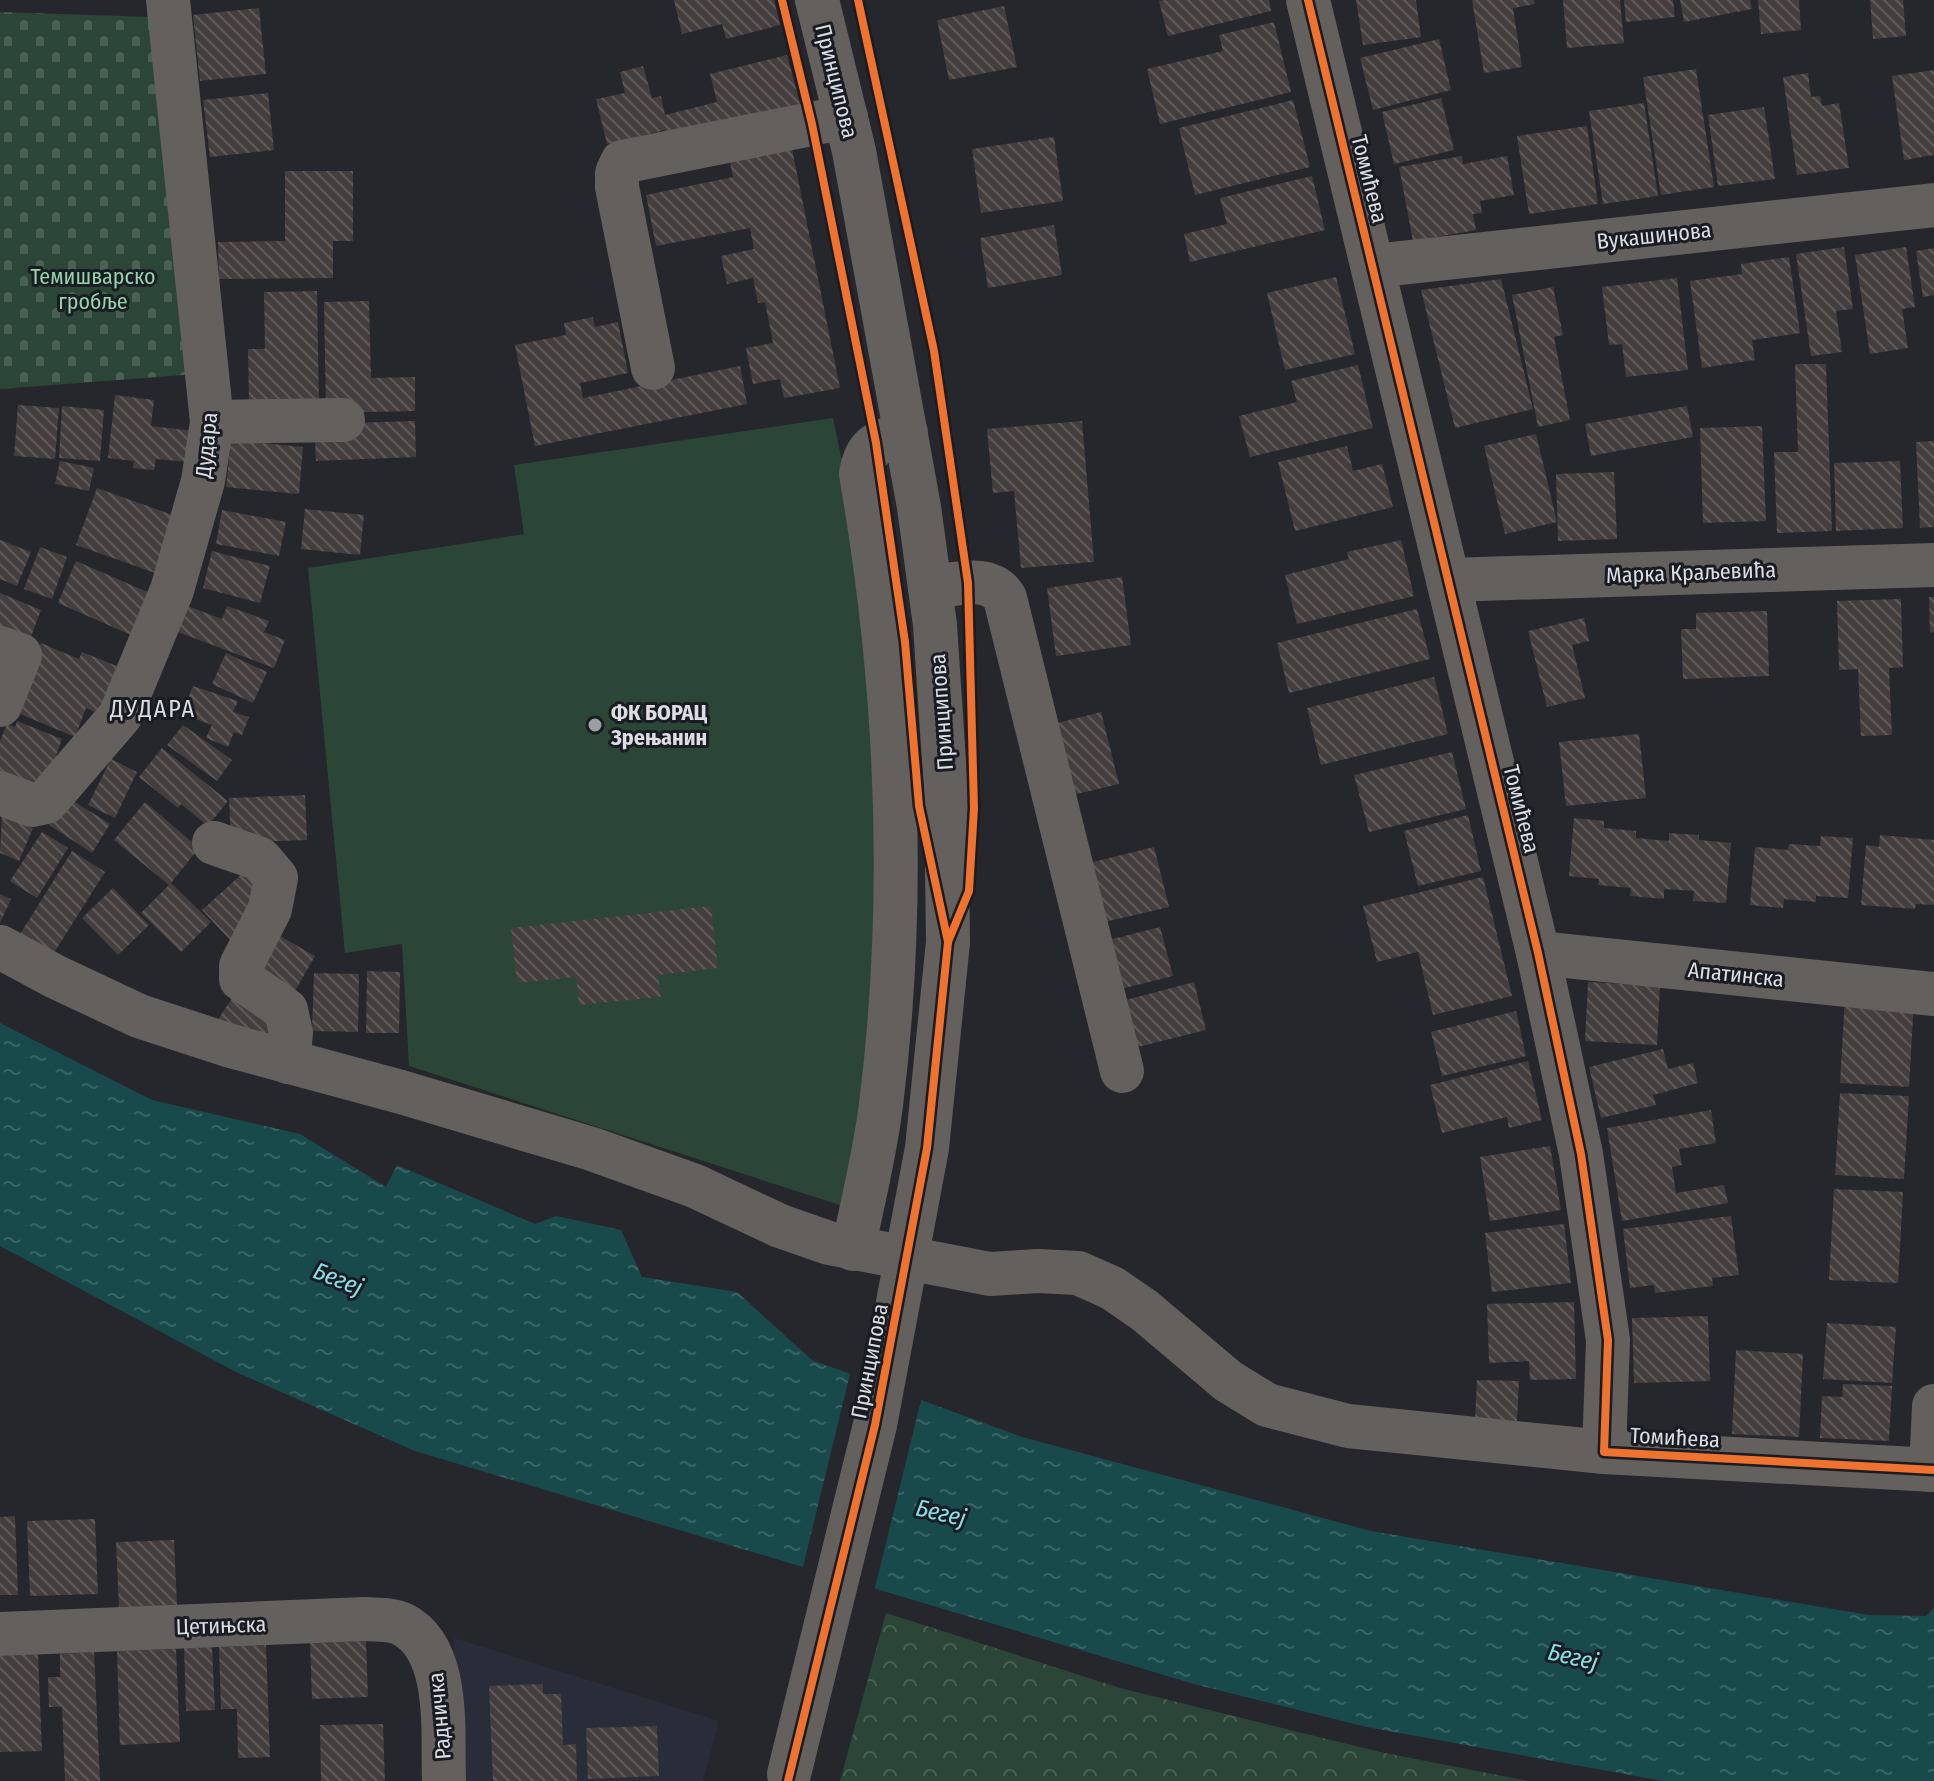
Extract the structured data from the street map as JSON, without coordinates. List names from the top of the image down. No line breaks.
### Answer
{"streets":{"street":["Принципова","Томићева","Вукашинова","Дудара","Марка Краљевића","Апатинска","Цетињска","Радничка"]},"crossings":[["Томићева","Вукашинова"],["Томићева","Марка Краљевића"],["Томићева","Апатинска"],["Цетињска","Радничка"]],"districts":["ДУДАРА"],"water":["Бегеј"],"parks":["Темишварско гробље"],"places":["ФК БОРАЦ Зрењанин"]}
